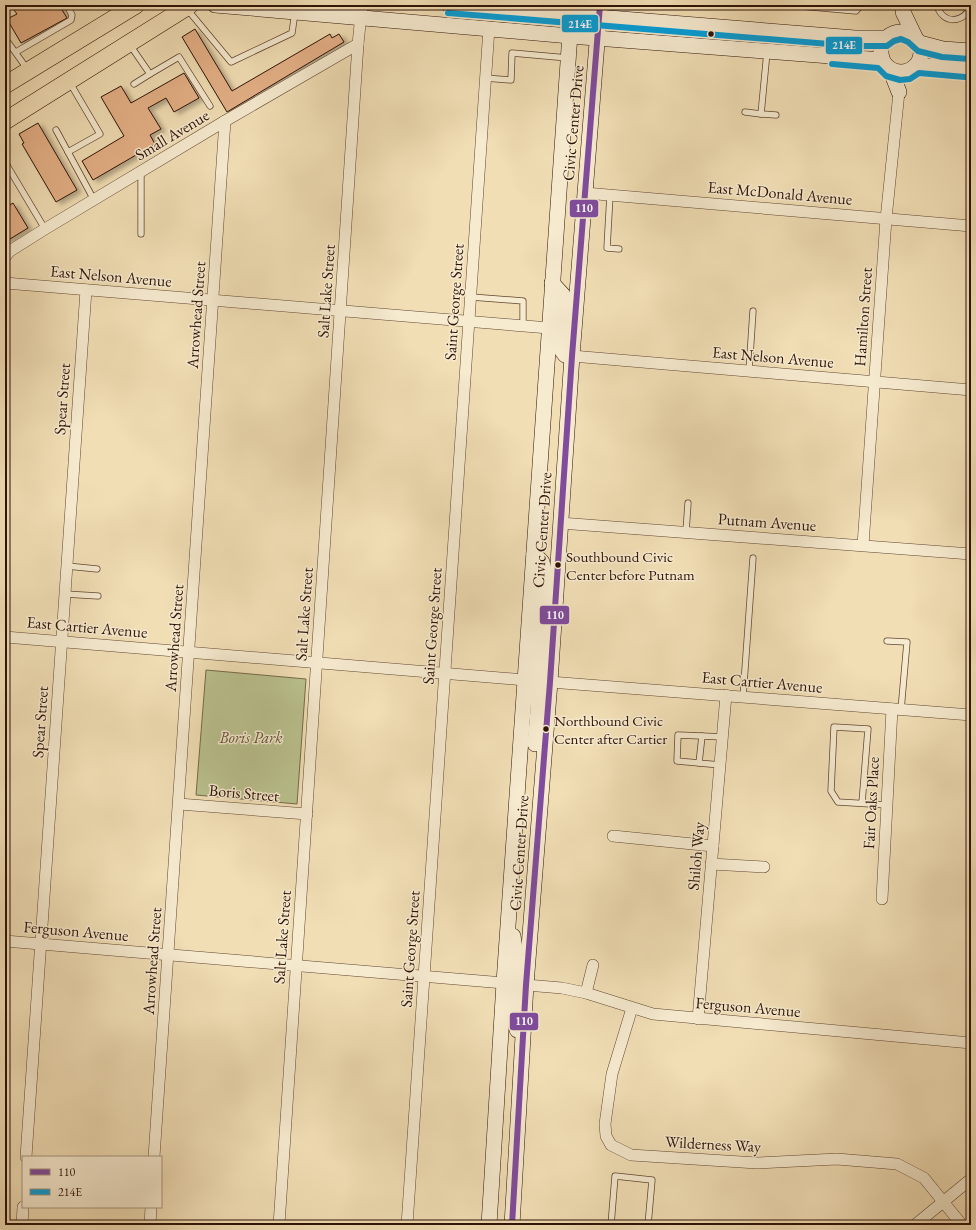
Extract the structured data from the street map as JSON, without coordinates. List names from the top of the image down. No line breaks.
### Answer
{"streets":{"main road":["Civic Center Drive"],"street":["Small Avenue","East McDonald Avenue","East Nelson Avenue","Salt Lake Street","Saint George Street","Arrowhead Street","Hamilton Street","Spear Street","Putnam Avenue","East Cartier Avenue","Boris Street","Fair Oaks Place","Shiloh Way","Ferguson Avenue","Wilderness Way"]},"crossings":[["Civic Center Drive","East McDonald Avenue"],["Civic Center Drive","East Nelson Avenue"],["Civic Center Drive","Putnam Avenue"],["Civic Center Drive","East Cartier Avenue"],["Civic Center Drive","Ferguson Avenue"],["Small Avenue","Salt Lake Street"],["Small Avenue","Arrowhead Street"],["East McDonald Avenue","Hamilton Street"],["East Nelson Avenue","Salt Lake Street"],["East Nelson Avenue","Saint George Street"],["East Nelson Avenue","Arrowhead Street"],["East Nelson Avenue","Hamilton Street"],["East Nelson Avenue","Spear Street"],["Salt Lake Street","East Cartier Avenue"],["Salt Lake Street","Boris Street"],["Salt Lake Street","Ferguson Avenue"],["Saint George Street","East Cartier Avenue"],["Saint George Street","Ferguson Avenue"],["Arrowhead Street","East Cartier Avenue"],["Arrowhead Street","Boris Street"],["Arrowhead Street","Ferguson Avenue"],["Hamilton Street","Putnam Avenue"],["Spear Street","East Cartier Avenue"],["Spear Street","Ferguson Avenue"],["East Cartier Avenue","Fair Oaks Place"],["East Cartier Avenue","Shiloh Way"],["Shiloh Way","Ferguson Avenue"],["Ferguson Avenue","Wilderness Way"]],"parks":["Boris Park"],"places":["Southbound Civic Center before Putnam","Northbound Civic Center after Cartier"],"lines":["transit line 110","transit line 214E"],"legend":["110","214E"]}
